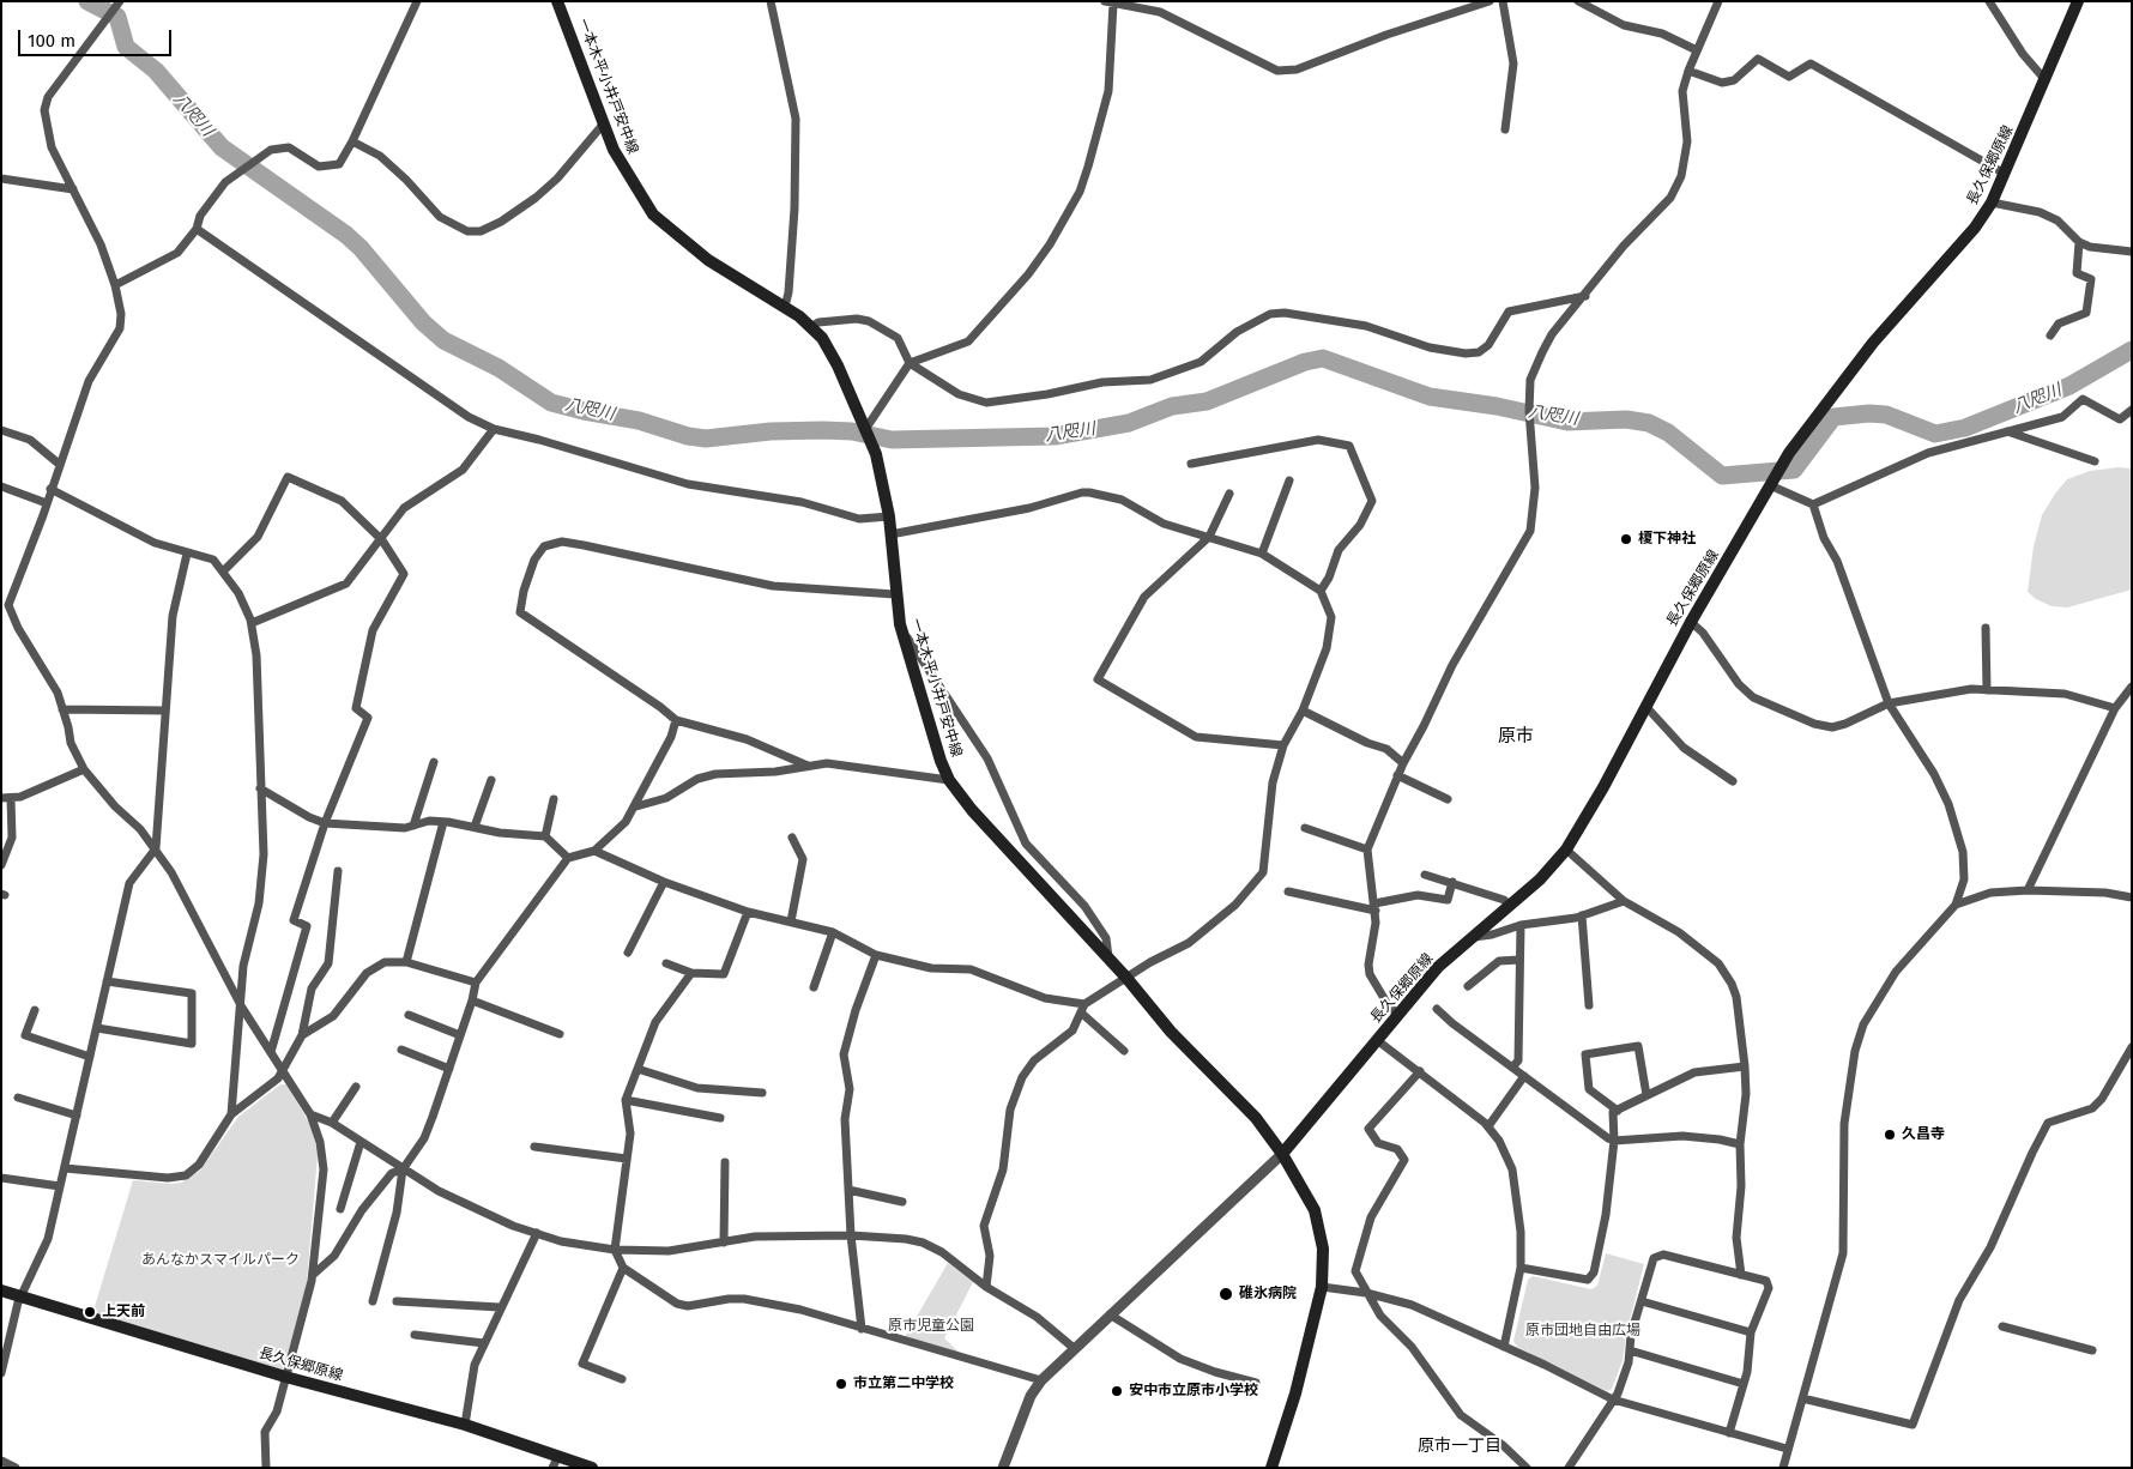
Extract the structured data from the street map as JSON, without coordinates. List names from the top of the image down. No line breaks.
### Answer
{"streets":{"main road":["一本木平小井戸安中線","長久保郷原線"]},"crossings":[["一本木平小井戸安中線","長久保郷原線"]],"districts":["原市","原市一丁目"],"water":["八咫川"],"parks":["あんなかスマイルパーク","原市児童公園","原市団地自由広場"],"places":["榎下神社","久昌寺","碓氷病院","上天前","市立第二中学校","安中市立原市小学校"],"scale_bar":"100 m"}
